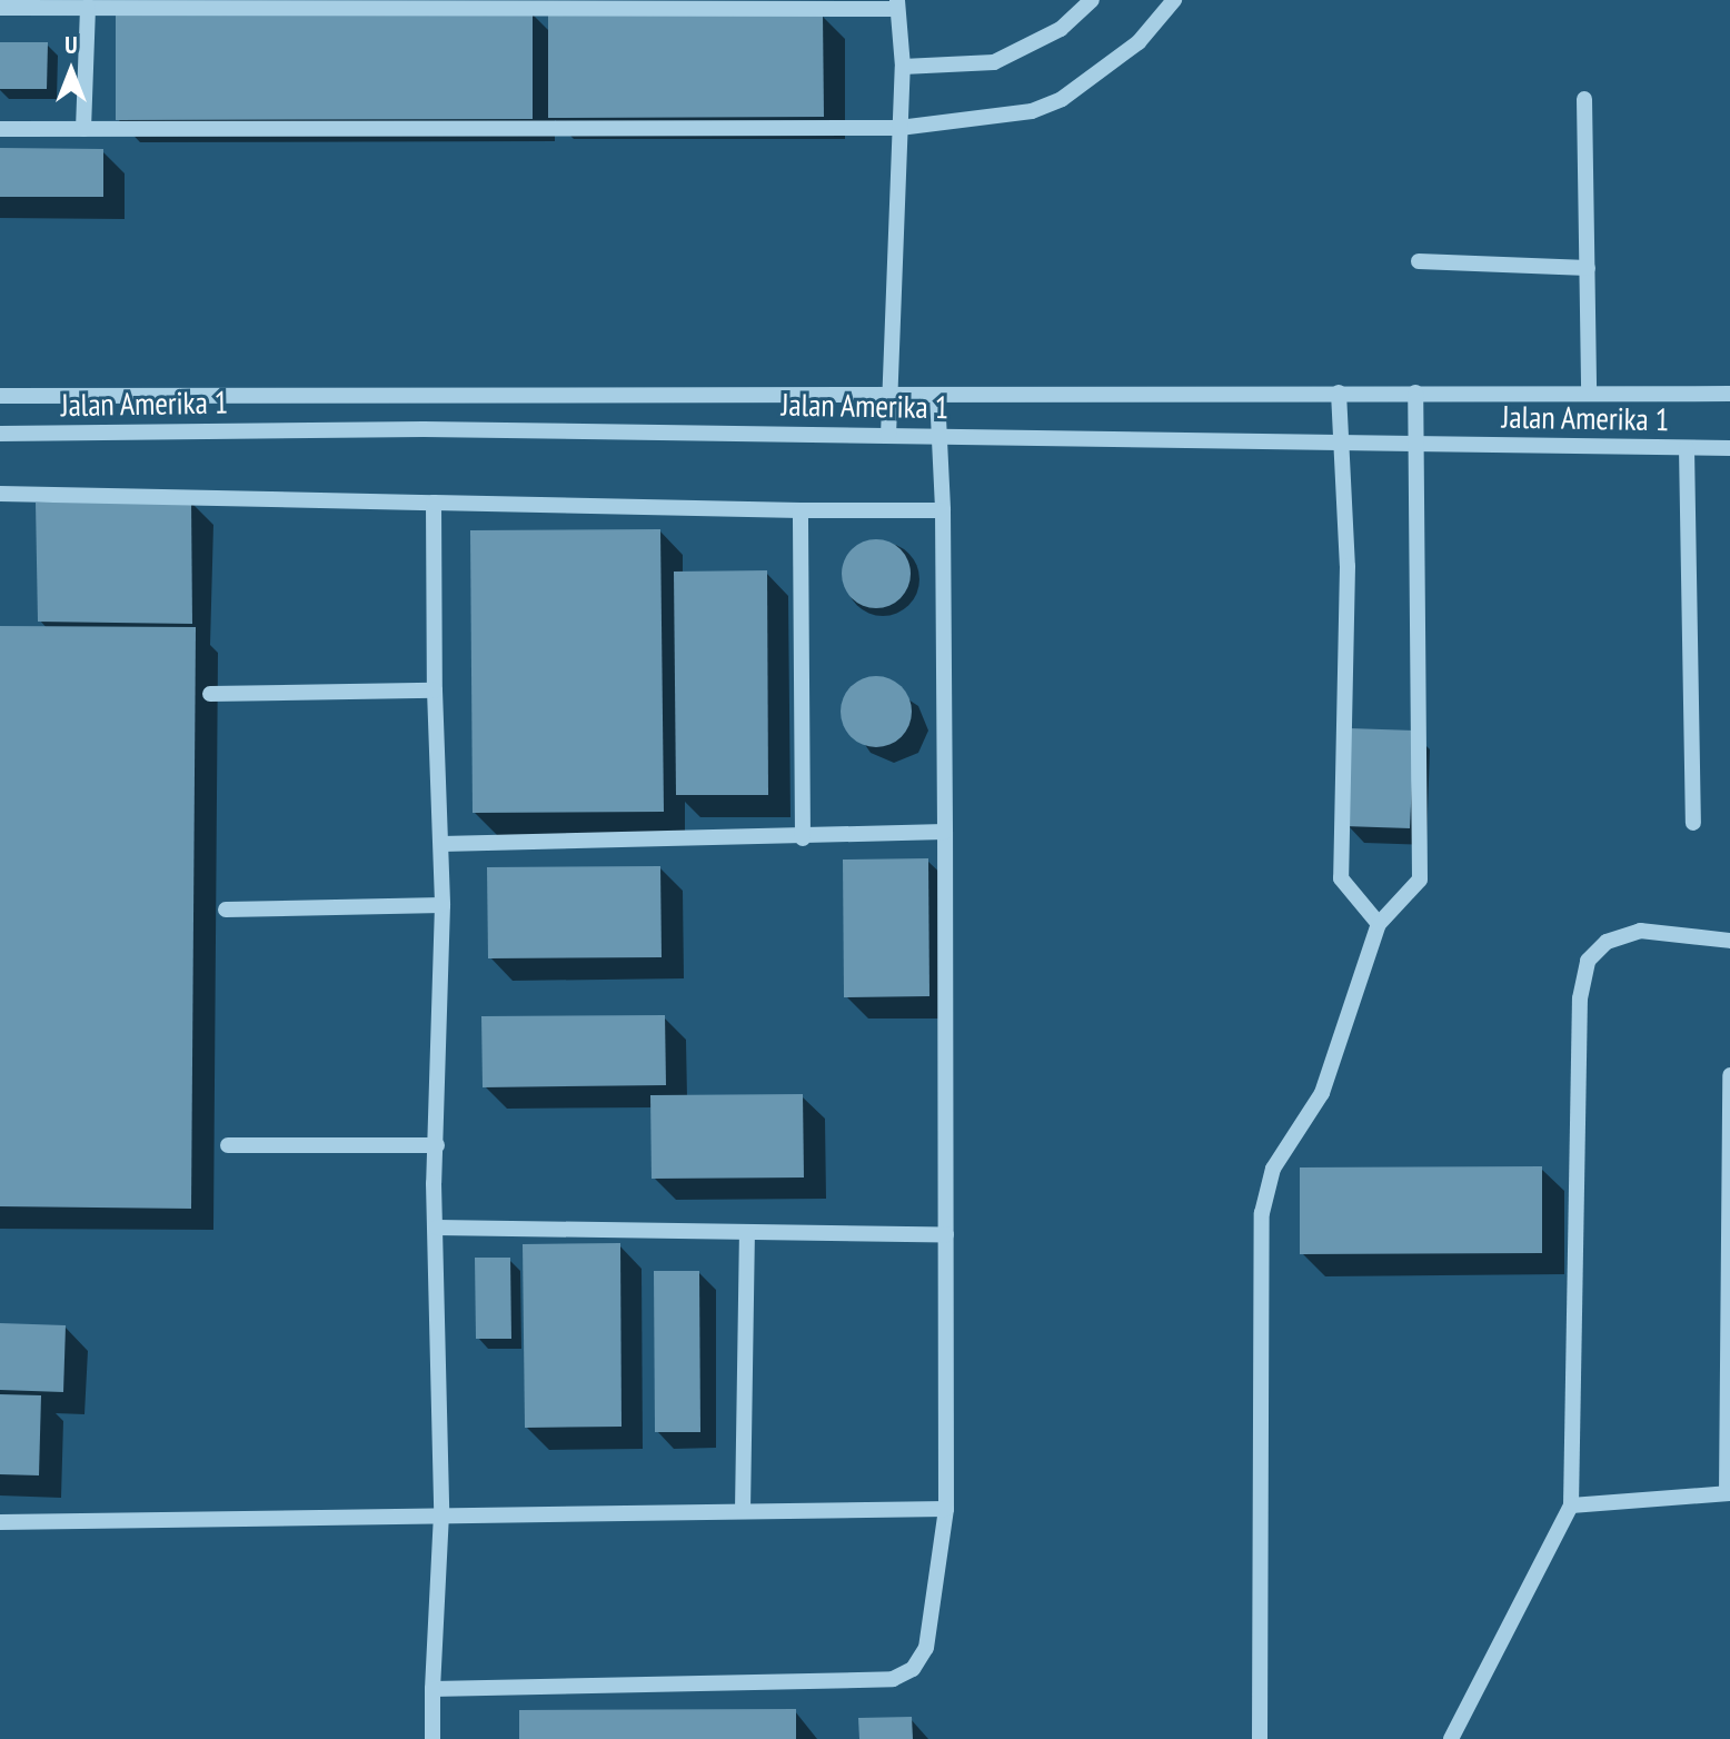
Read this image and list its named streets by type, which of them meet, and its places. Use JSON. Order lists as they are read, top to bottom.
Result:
{
  "streets": {
    "lane": ["Jalan Amerika 1"]
  },
  "north": "top"
}
